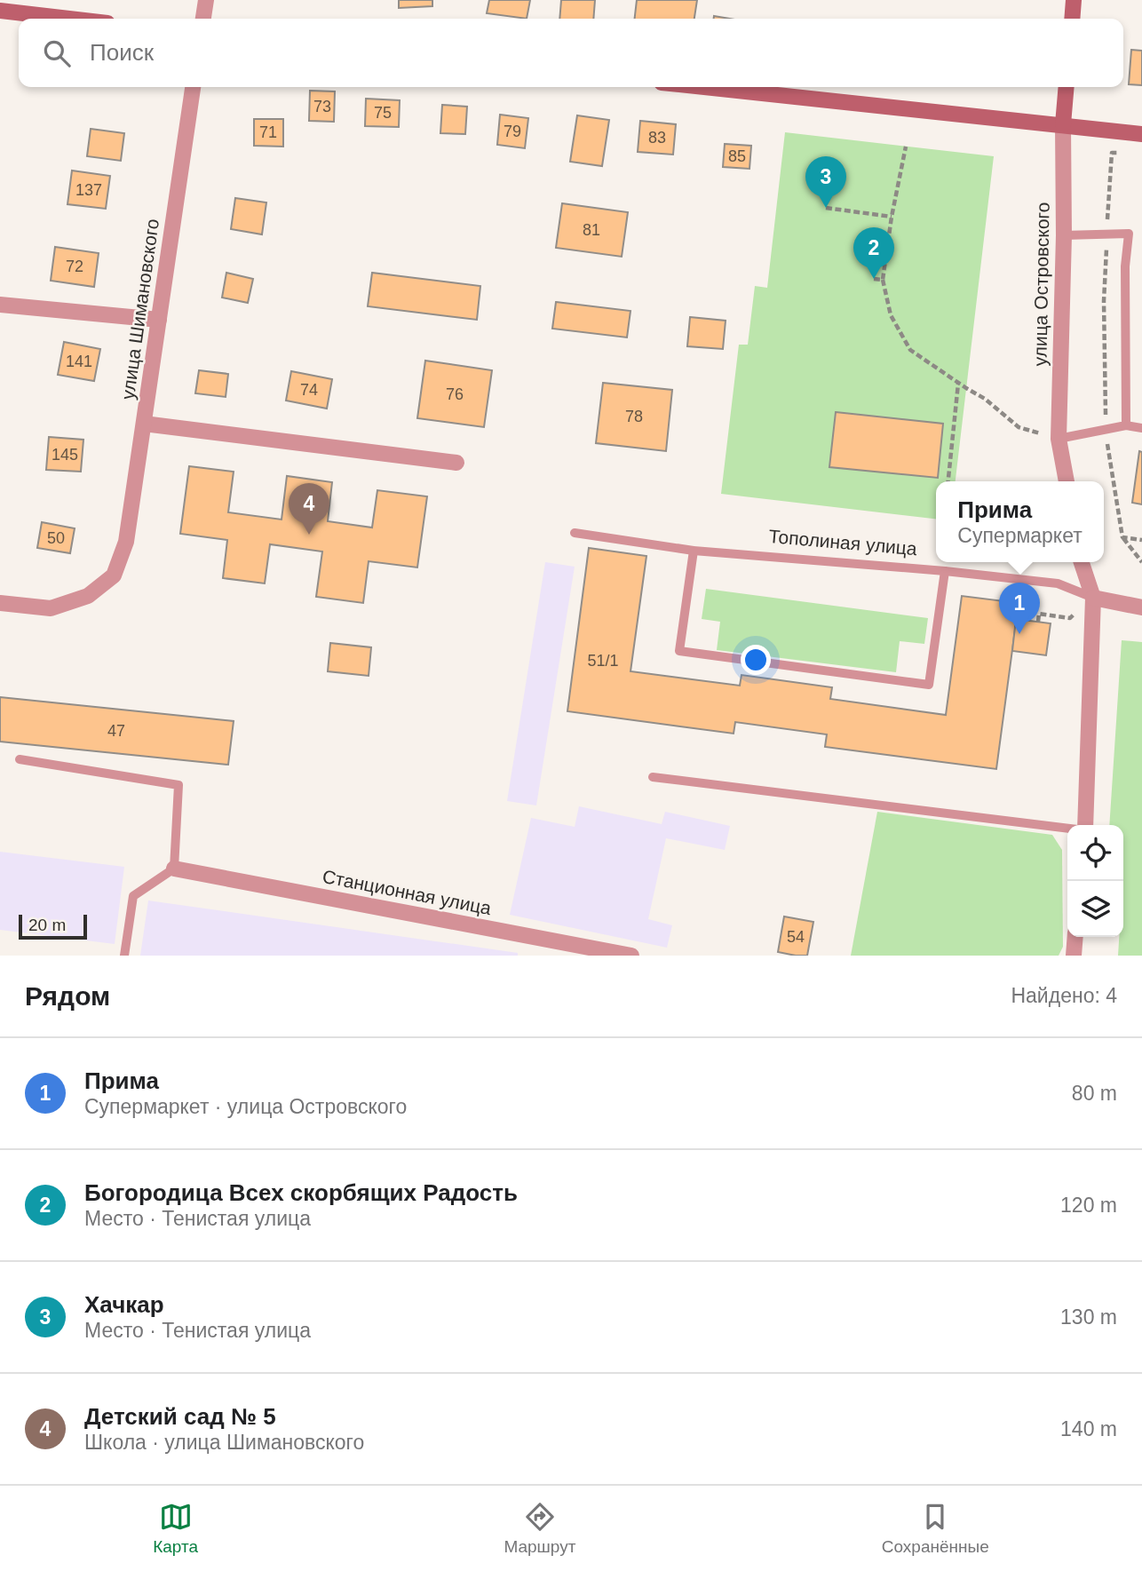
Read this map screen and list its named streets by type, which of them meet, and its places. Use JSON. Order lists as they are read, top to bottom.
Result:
{
  "streets": {
    "street": [
      "улица Островского",
      "улица Шимановского",
      "Тополиная улица",
      "Станционная улица"
    ]
  },
  "house_numbers": [
    "73",
    "75",
    "79",
    "71",
    "83",
    "85",
    "137",
    "81",
    "72",
    "141",
    "74",
    "76",
    "78",
    "145",
    "50",
    "51/1",
    "47",
    "54"
  ],
  "scale_bar": "20 m",
  "page": {
    "search": "Поиск",
    "pins": [
      "3",
      "2",
      "4",
      "1"
    ],
    "popup": ["Прима", "Супермаркет"],
    "scale": "20 m",
    "heading": ["Рядом", "Найдено: 4"],
    "list": [
      {
        "mark": "1",
        "name": "Прима",
        "note": "Супермаркет · улица Островского",
        "value": "80 m"
      },
      {
        "mark": "2",
        "name": "Богородица Всех скорбящих Радость",
        "note": "Место · Тенистая улица",
        "value": "120 m"
      },
      {
        "mark": "3",
        "name": "Хачкар",
        "note": "Место · Тенистая улица",
        "value": "130 m"
      },
      {
        "mark": "4",
        "name": "Детский сад № 5",
        "note": "Школа · улица Шимановского",
        "value": "140 m"
      }
    ],
    "nav": ["Карта", "Маршрут", "Сохранённые"]
  }
}
